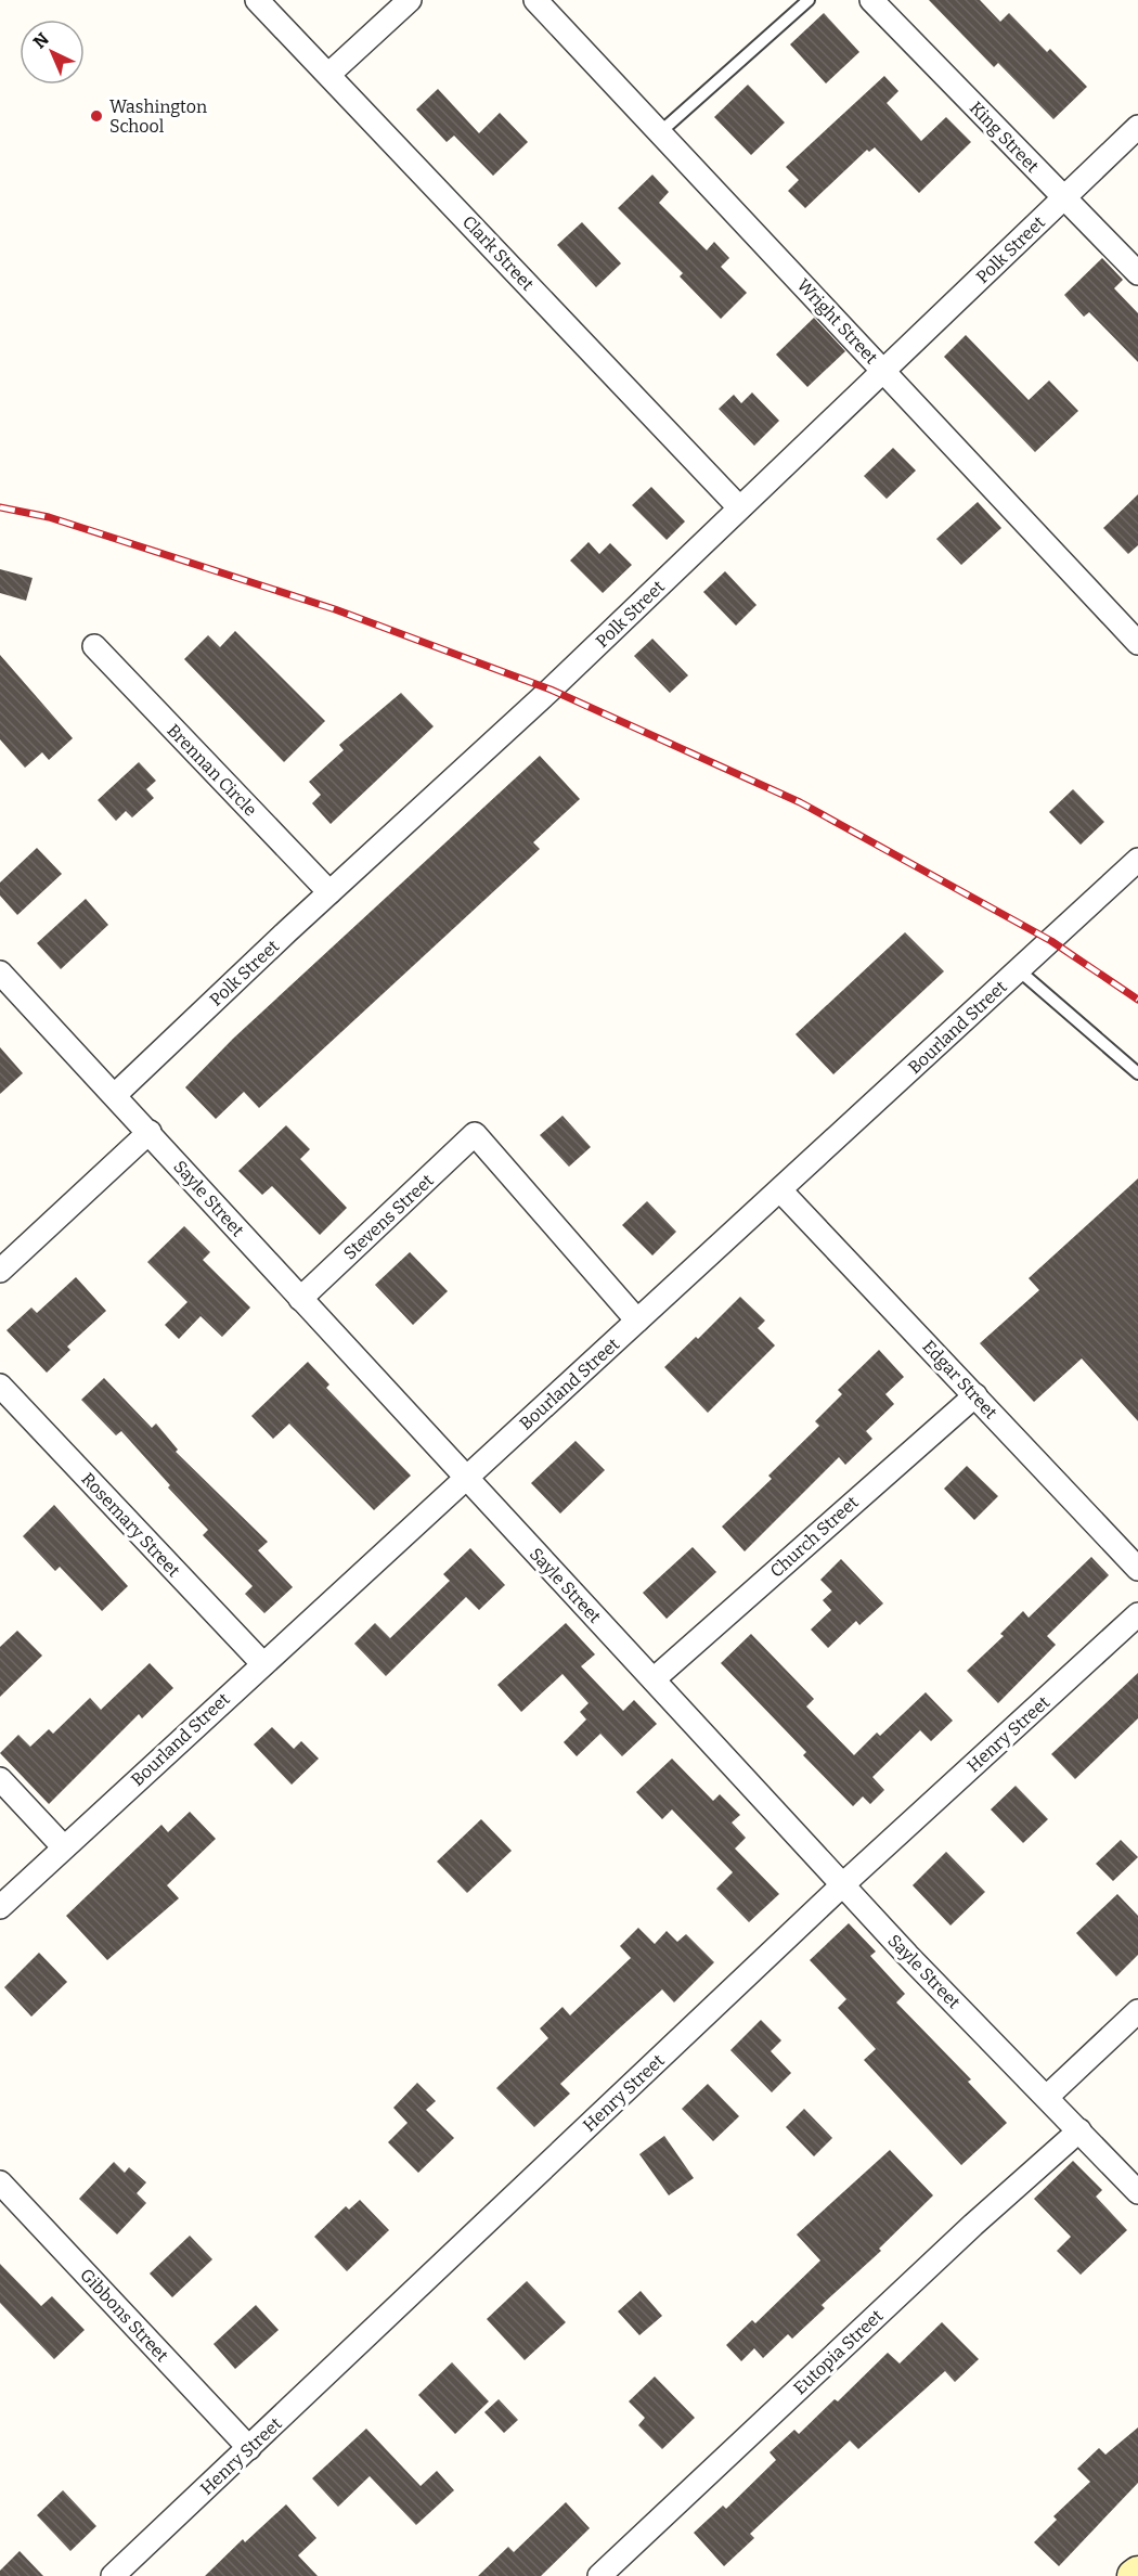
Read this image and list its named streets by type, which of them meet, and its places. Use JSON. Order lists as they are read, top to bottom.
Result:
{
  "streets": {
    "street": [
      "King Street",
      "Polk Street",
      "Clark Street",
      "Wright Street",
      "Brennan Circle",
      "Bourland Street",
      "Sayle Street",
      "Stevens Street",
      "Edgar Street",
      "Rosemary Street",
      "Church Street",
      "Henry Street",
      "Gibbons Street",
      "Eutopia Street"
    ]
  },
  "crossings": [
    ["King Street", "Polk Street"],
    ["Polk Street", "Clark Street"],
    ["Polk Street", "Wright Street"],
    ["Polk Street", "Brennan Circle"],
    ["Polk Street", "Sayle Street"],
    ["Bourland Street", "Sayle Street"],
    ["Bourland Street", "Stevens Street"],
    ["Bourland Street", "Edgar Street"],
    ["Bourland Street", "Rosemary Street"],
    ["Sayle Street", "Stevens Street"],
    ["Sayle Street", "Church Street"],
    ["Sayle Street", "Henry Street"],
    ["Sayle Street", "Eutopia Street"],
    ["Edgar Street", "Church Street"],
    ["Henry Street", "Gibbons Street"]
  ],
  "places": ["Washington School"],
  "north": "top left"
}
